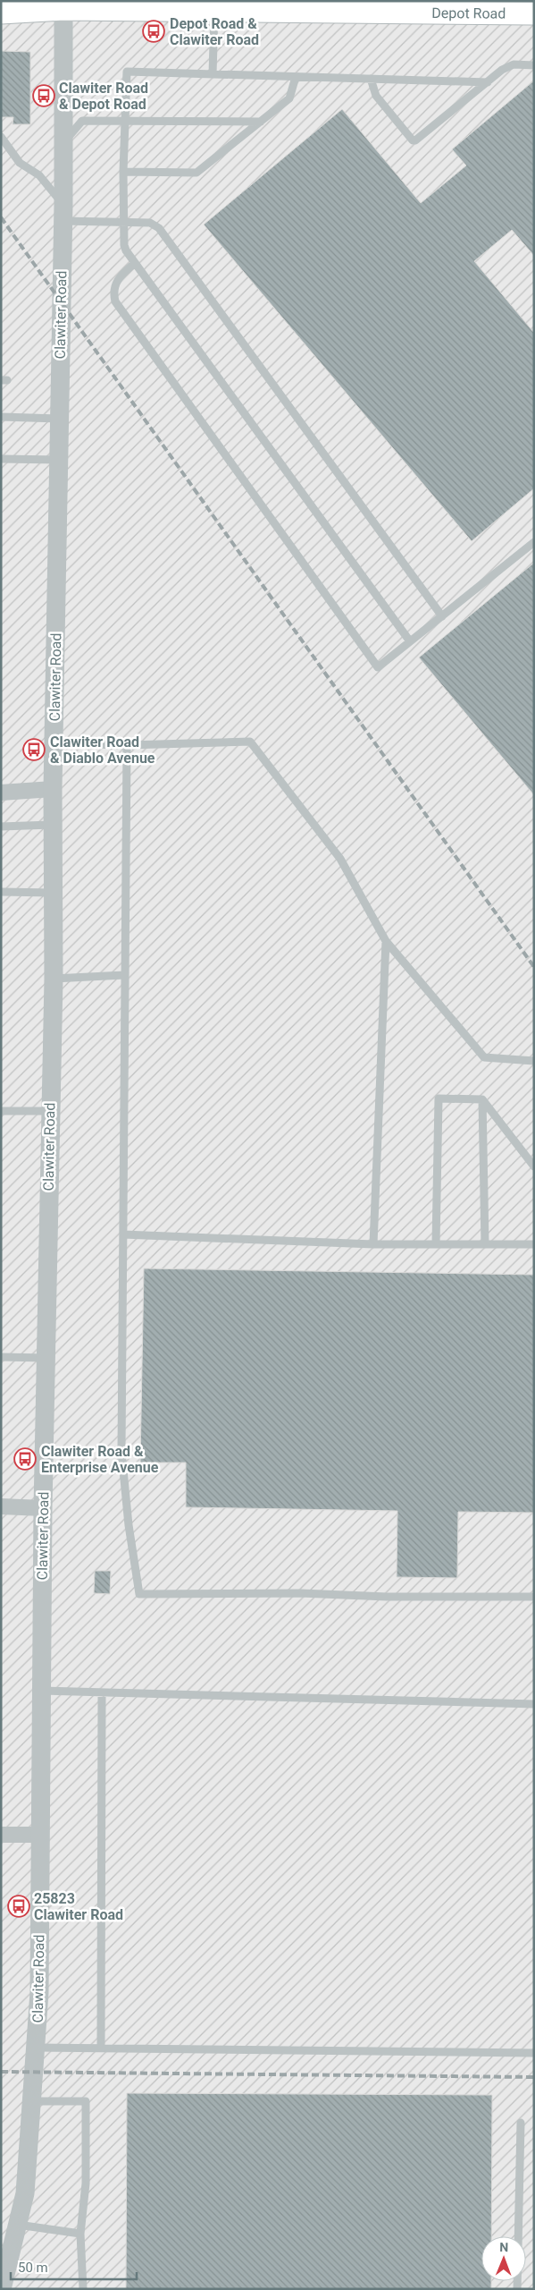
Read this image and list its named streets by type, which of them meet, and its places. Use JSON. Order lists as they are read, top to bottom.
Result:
{
  "streets": {
    "main road": ["Depot Road"],
    "street": ["Clawiter Road"]
  },
  "crossings": [
    ["Depot Road", "Clawiter Road"]
  ],
  "places": {
    "bus stop": [
      "Depot Road & Clawiter Road",
      "Clawiter Road & Depot Road",
      "Clawiter Road & Diablo Avenue",
      "Clawiter Road & Enterprise Avenue",
      "25823 Clawiter Road"
    ]
  },
  "scale_bar": "50 m",
  "north": "top"
}
